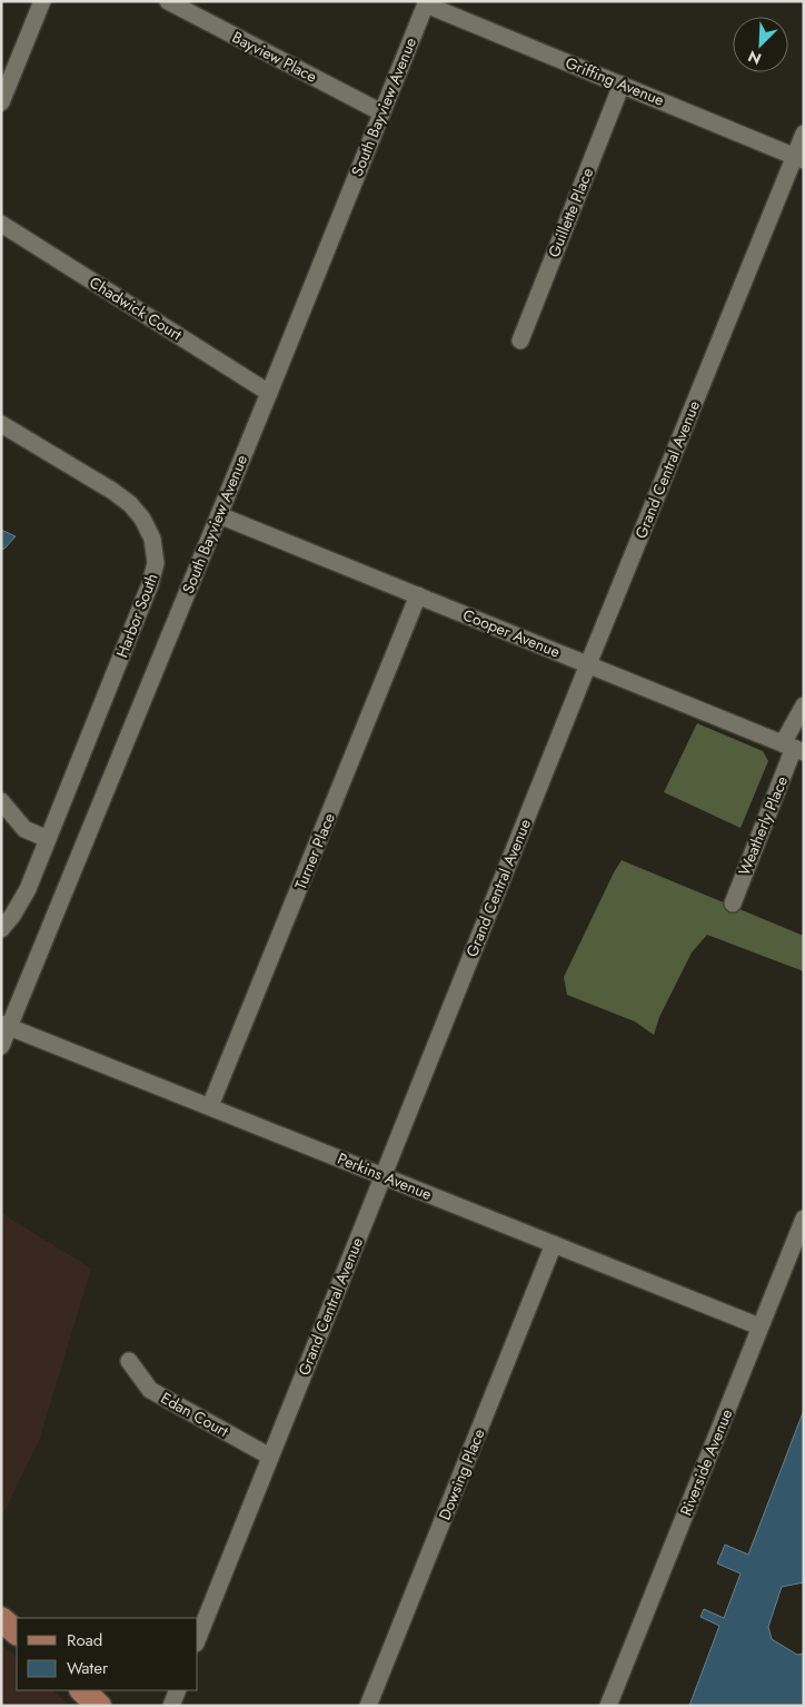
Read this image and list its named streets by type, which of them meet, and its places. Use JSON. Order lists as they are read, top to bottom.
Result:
{
  "streets": {
    "street": [
      "Bayview Place",
      "Griffing Avenue",
      "South Bayview Avenue",
      "Guillette Place",
      "Chadwick Court",
      "Grand Central Avenue",
      "Harbor South",
      "Cooper Avenue",
      "Weatherly Place",
      "Turner Place",
      "Perkins Avenue",
      "Edan Court",
      "Riverside Avenue",
      "Dowsing Place"
    ]
  },
  "crossings": [
    ["Bayview Place", "South Bayview Avenue"],
    ["Griffing Avenue", "South Bayview Avenue"],
    ["Griffing Avenue", "Guillette Place"],
    ["Griffing Avenue", "Grand Central Avenue"],
    ["South Bayview Avenue", "Chadwick Court"],
    ["South Bayview Avenue", "Cooper Avenue"],
    ["South Bayview Avenue", "Perkins Avenue"],
    ["Grand Central Avenue", "Cooper Avenue"],
    ["Grand Central Avenue", "Perkins Avenue"],
    ["Grand Central Avenue", "Edan Court"],
    ["Cooper Avenue", "Weatherly Place"],
    ["Cooper Avenue", "Turner Place"],
    ["Turner Place", "Perkins Avenue"],
    ["Perkins Avenue", "Riverside Avenue"],
    ["Perkins Avenue", "Dowsing Place"]
  ],
  "legend": ["Road", "Water"],
  "north": "bottom left"
}
